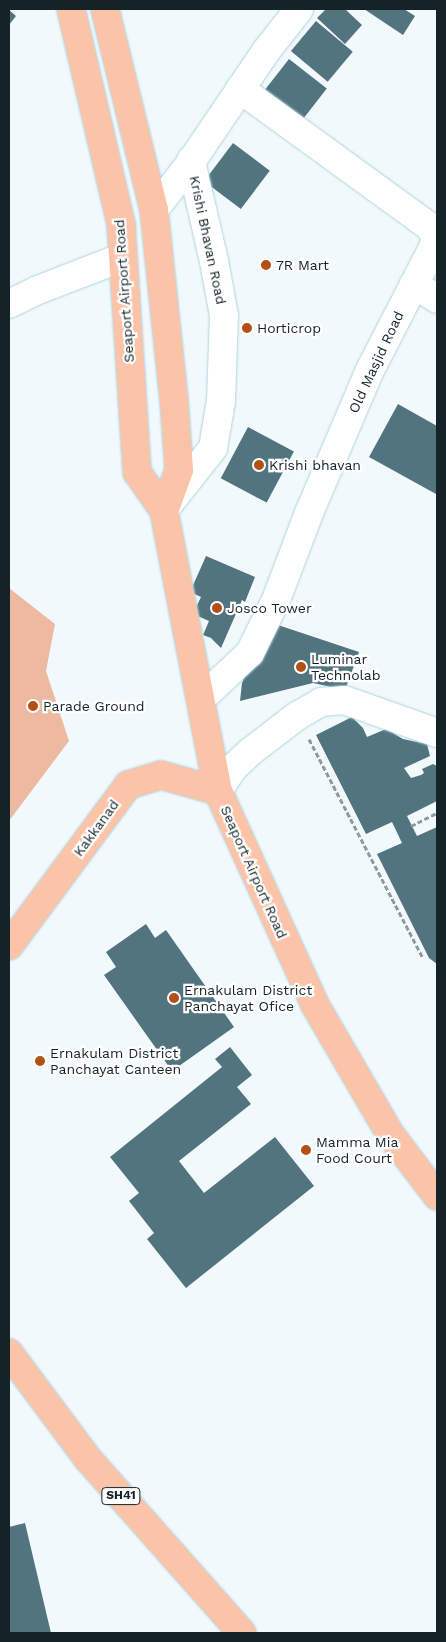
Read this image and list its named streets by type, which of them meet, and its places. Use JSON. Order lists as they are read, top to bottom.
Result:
{
  "streets": {
    "main road": ["Seaport Airport Road", "Kakkanad", "SH41"],
    "street": ["Krishi Bhavan Road", "Old Masjid Road"]
  },
  "crossings": [
    ["Krishi Bhavan Road", "Seaport Airport Road"],
    ["Seaport Airport Road", "Old Masjid Road"],
    ["Seaport Airport Road", "Kakkanad"]
  ],
  "places": [
    "7R Mart",
    "Horticrop",
    "Krishi bhavan",
    "Josco Tower",
    "Luminar Technolab",
    "Parade Ground",
    "Ernakulam District Panchayat Ofice",
    "Ernakulam District Panchayat Canteen",
    "Mamma Mia Food Court"
  ]
}
